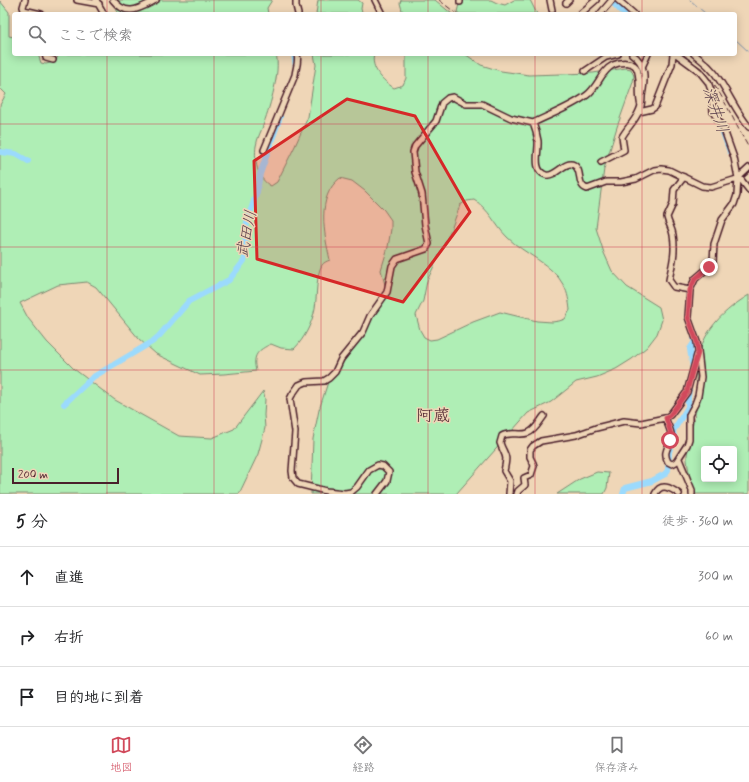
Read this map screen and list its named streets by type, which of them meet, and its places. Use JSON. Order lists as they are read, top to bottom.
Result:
{
  "districts": ["阿蔵"],
  "water": ["深井川", "武田川"],
  "scale_bar": "200 m",
  "page": {
    "search": "ここで検索",
    "scale": "200 m",
    "heading": ["5 分", "徒歩 · 360 m"],
    "list": [
      ["直進", "300 m"],
      ["右折", "60 m"],
      "目的地に到着"
    ],
    "nav": ["地図", "経路", "保存済み"]
  }
}
